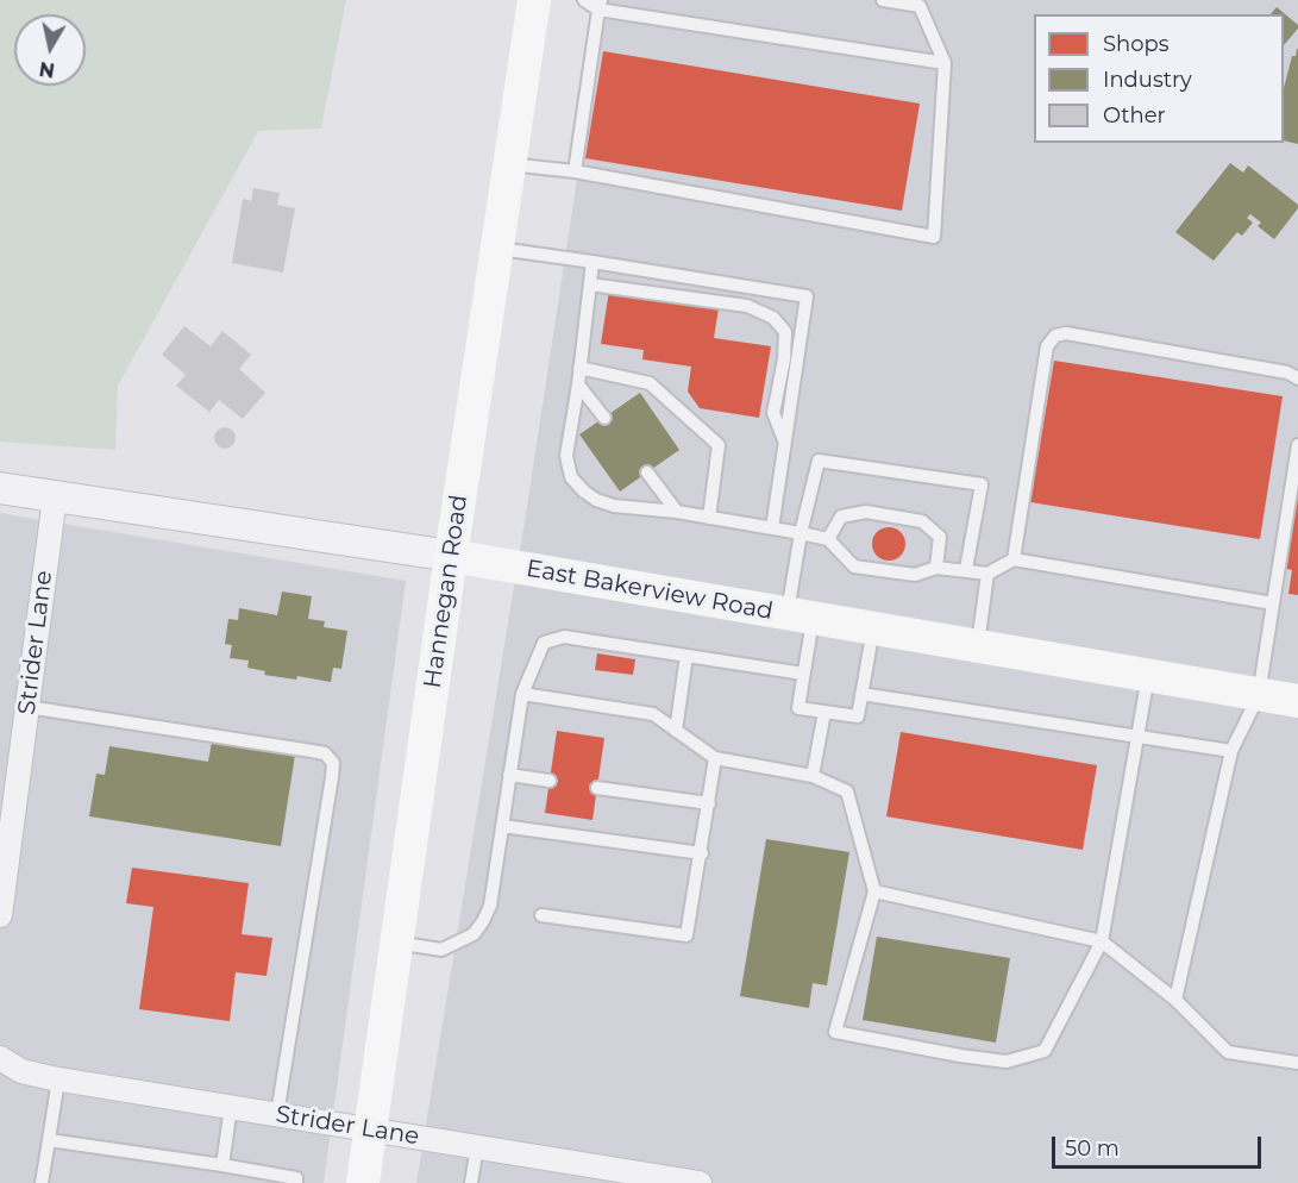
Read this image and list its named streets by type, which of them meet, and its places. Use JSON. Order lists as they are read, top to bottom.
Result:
{
  "streets": {
    "main road": ["East Bakerview Road", "Hannegan Road"],
    "street": ["Strider Lane"]
  },
  "crossings": [
    ["East Bakerview Road", "Hannegan Road"],
    ["East Bakerview Road", "Strider Lane"],
    ["Hannegan Road", "Strider Lane"]
  ],
  "legend": ["Shops", "Industry", "Other"],
  "scale_bar": "50 m",
  "north": "bottom"
}
